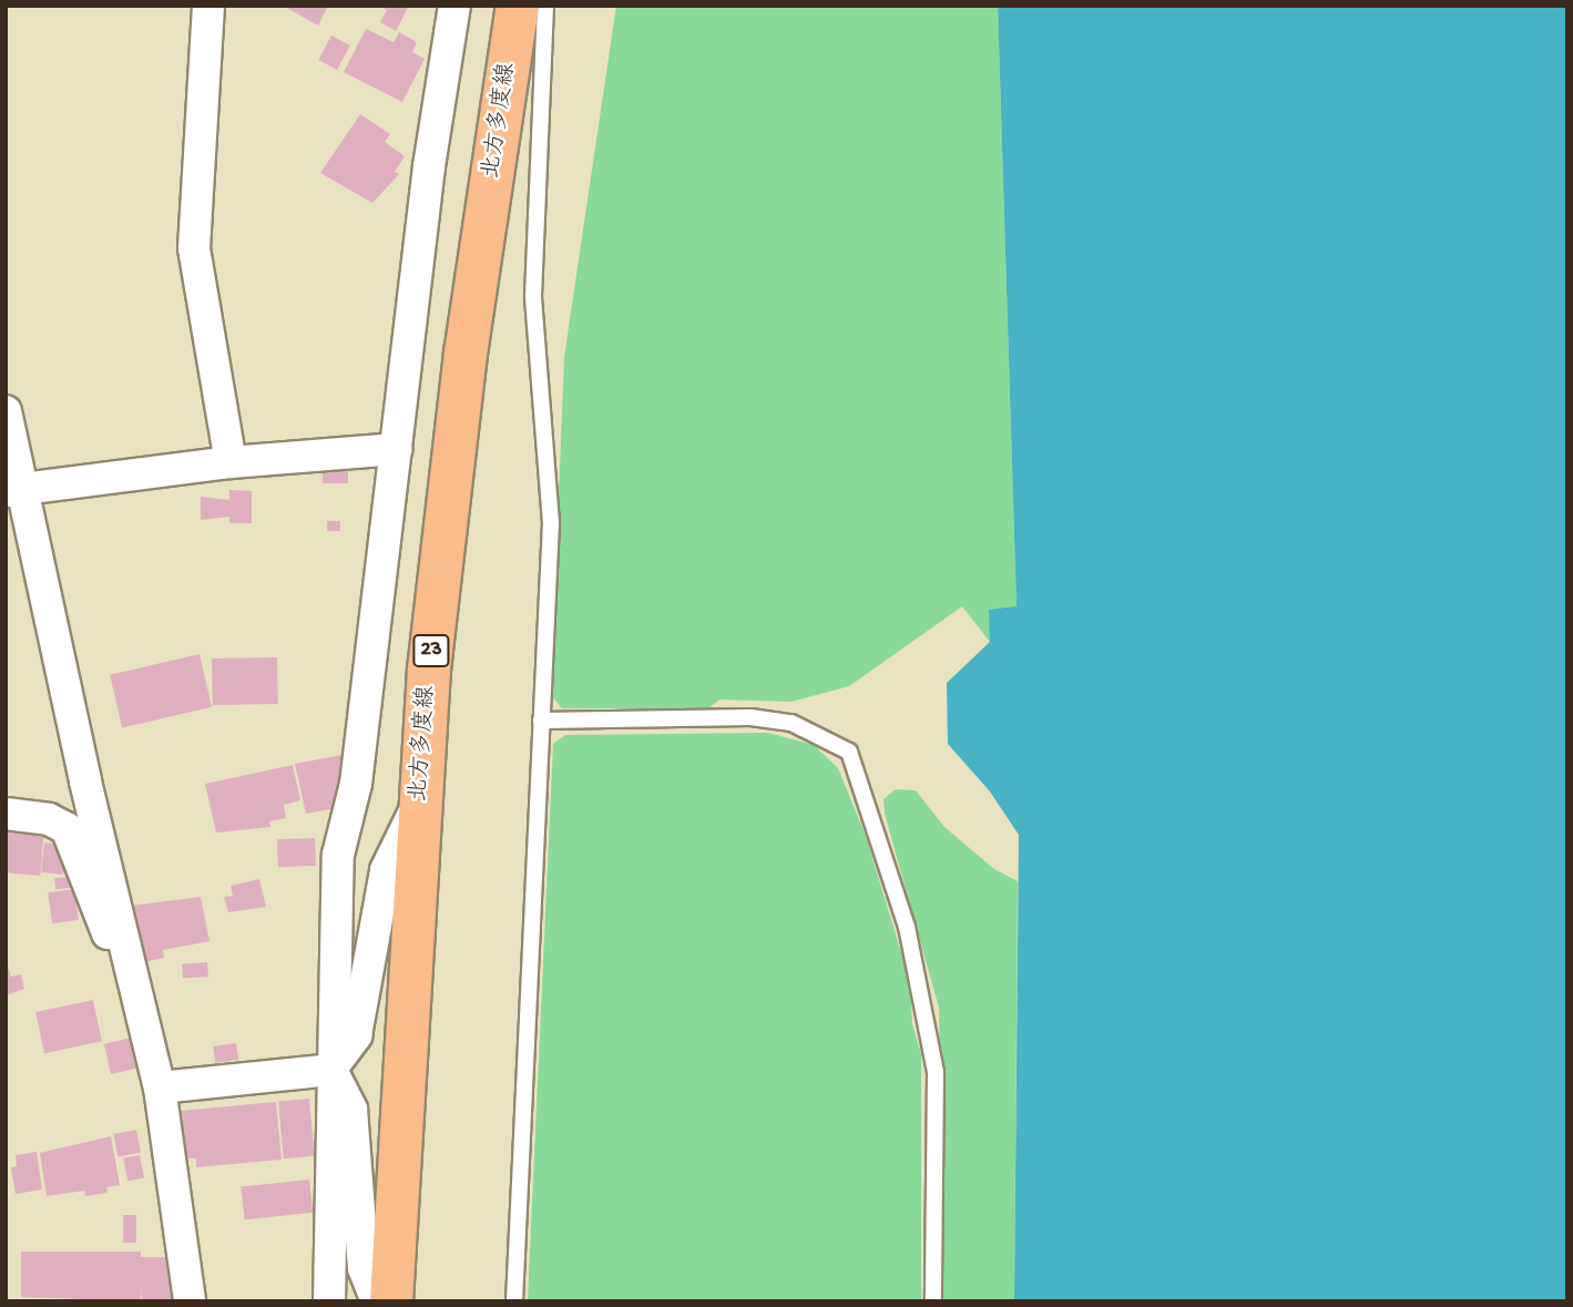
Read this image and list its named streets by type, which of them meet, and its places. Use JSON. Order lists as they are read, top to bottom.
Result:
{
  "streets": {
    "main road": ["北方多度線", "23"]
  }
}
